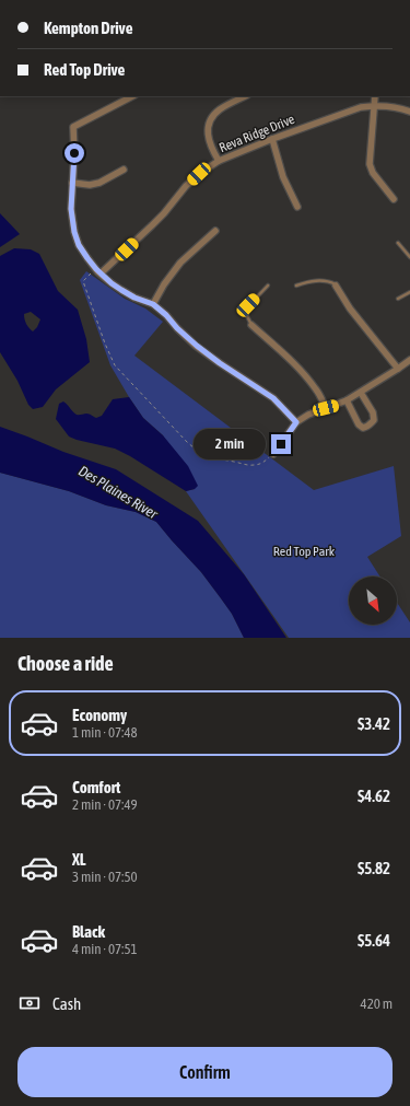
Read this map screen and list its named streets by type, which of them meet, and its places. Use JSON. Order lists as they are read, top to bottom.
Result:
{
  "streets": {
    "street": ["Reva Ridge Drive"]
  },
  "water": ["Des Plaines River"],
  "parks": ["Red Top Park"],
  "north": "bottom right",
  "page": {
    "banner": ["Kempton Drive", "Red Top Drive"],
    "bubble": "2 min",
    "heading": "Choose a ride",
    "list": [
      {
        "name": "Economy",
        "note": "1 min · 07:48",
        "value": "$3.42"
      },
      {
        "name": "Comfort",
        "note": "2 min · 07:49",
        "value": "$4.62"
      },
      {
        "name": "XL",
        "note": "3 min · 07:50",
        "value": "$5.82"
      },
      {
        "name": "Black",
        "note": "4 min · 07:51",
        "value": "$5.64"
      }
    ],
    "pay": ["Cash", "420 m"],
    "buttons": "Confirm"
  }
}
